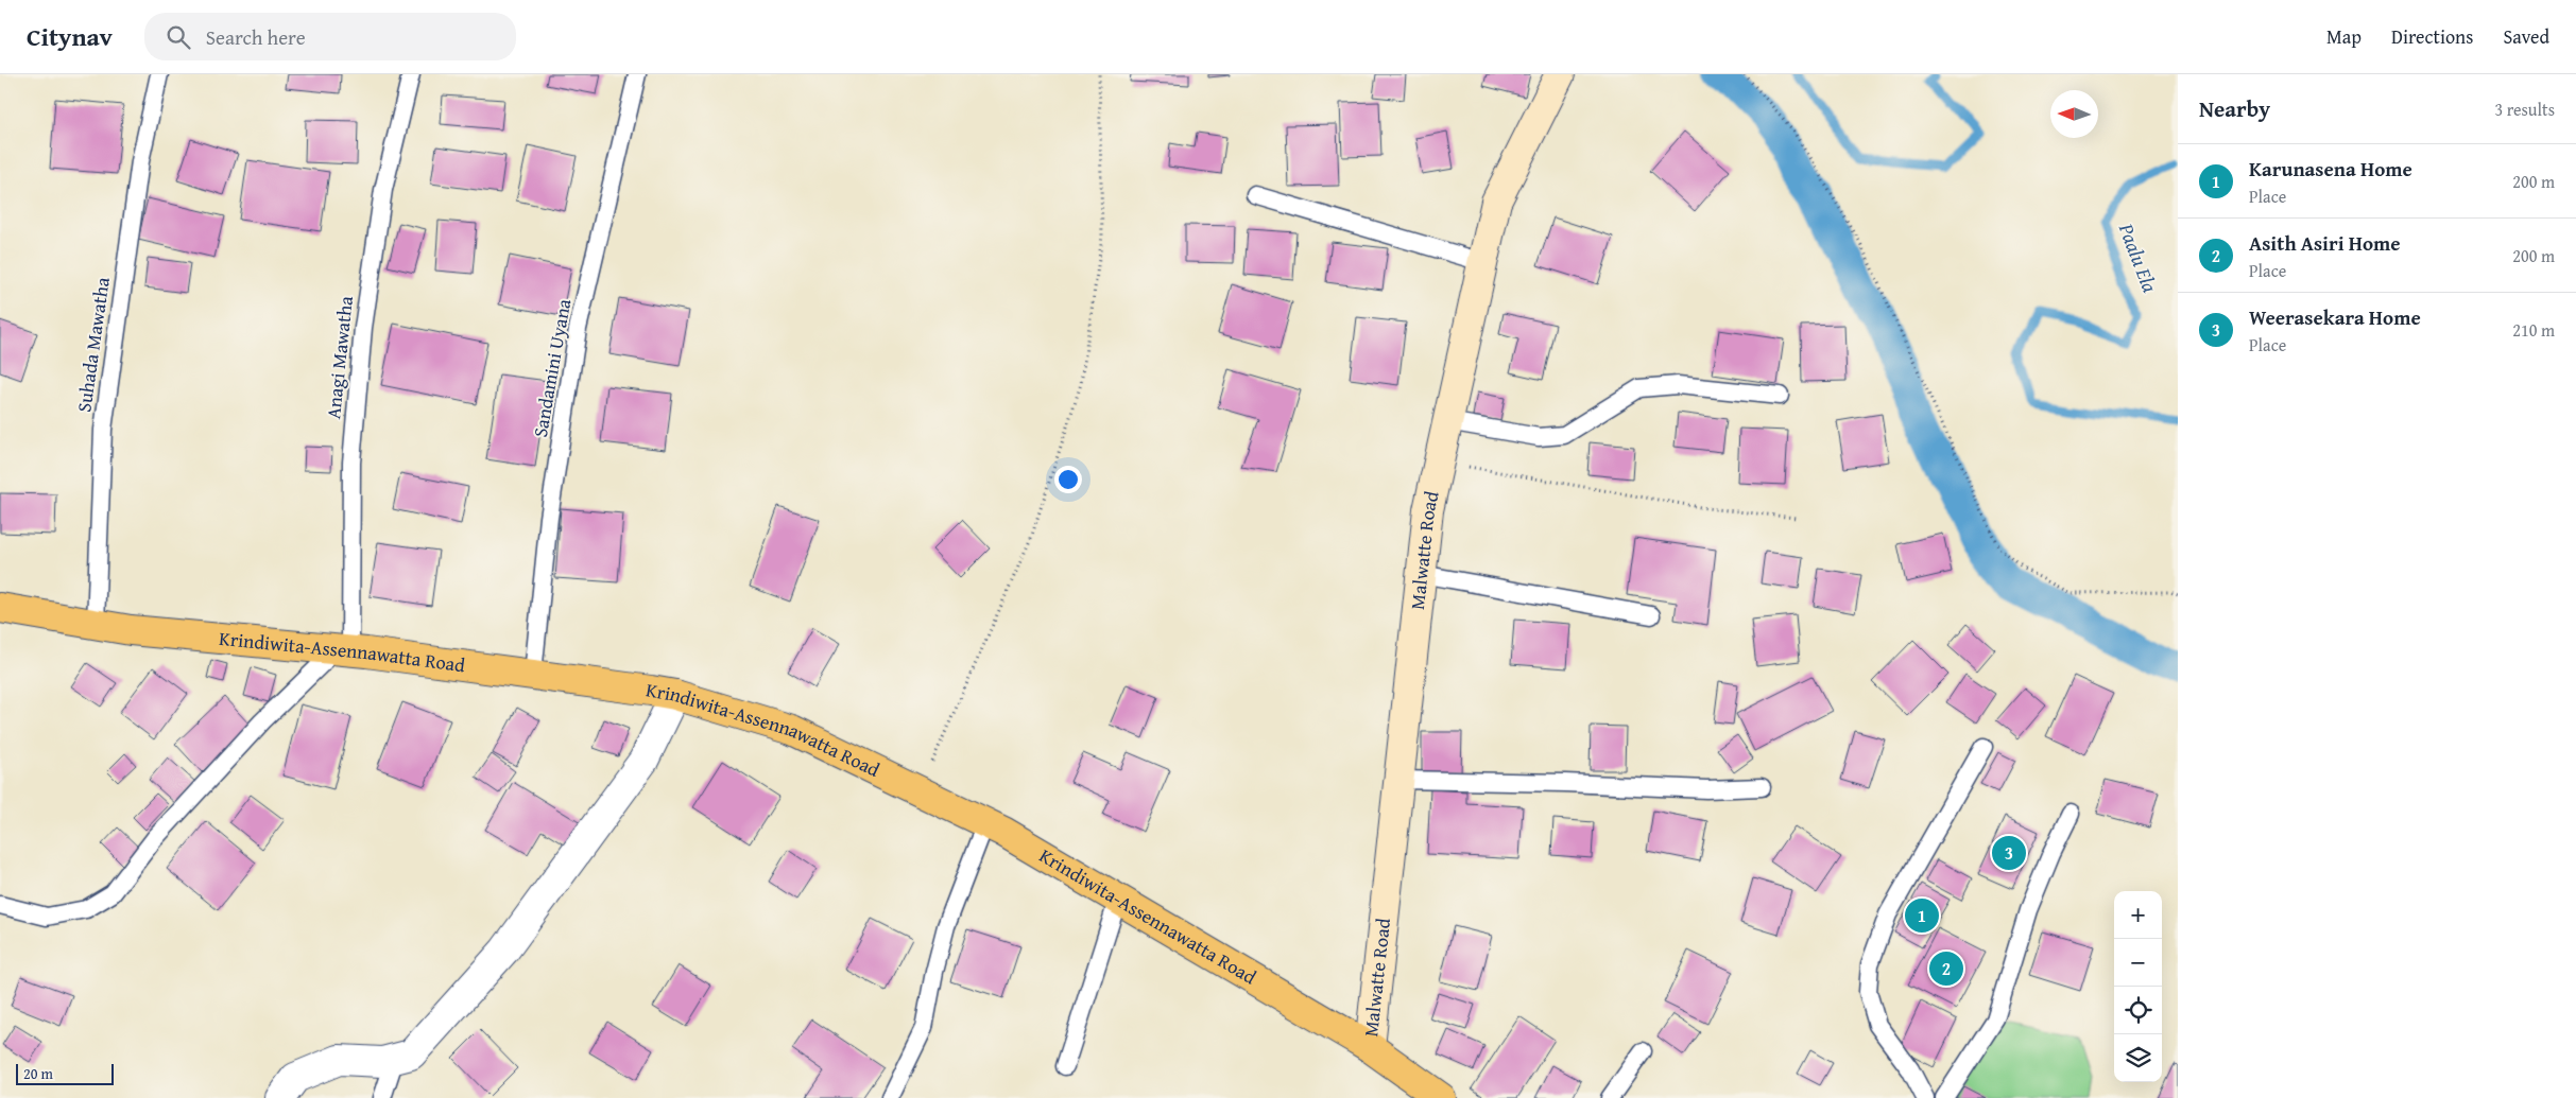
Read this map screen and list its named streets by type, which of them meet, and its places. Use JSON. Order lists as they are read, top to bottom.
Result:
{
  "streets": {
    "main road": ["Krindiwita-Assennawatta Road"],
    "street": ["Malwatte Road"],
    "lane": ["Suhada Mawatha", "Anagi Mawatha", "Sandamini Uyana"]
  },
  "crossings": [
    ["Suhada Mawatha", "Krindiwita-Assennawatta Road"],
    ["Anagi Mawatha", "Krindiwita-Assennawatta Road"],
    ["Sandamini Uyana", "Krindiwita-Assennawatta Road"],
    ["Malwatte Road", "Krindiwita-Assennawatta Road"]
  ],
  "water": ["Paalu Ela"],
  "scale_bar": "20 m",
  "north": "left",
  "page": {
    "header": "Citynav",
    "search": "Search here",
    "nav": ["Map", "Directions", "Saved"],
    "heading": ["Nearby", "3 results"],
    "list": [
      {
        "mark": "1",
        "name": "Karunasena Home",
        "note": "Place",
        "value": "200 m"
      },
      {
        "mark": "2",
        "name": "Asith Asiri Home",
        "note": "Place",
        "value": "200 m"
      },
      {
        "mark": "3",
        "name": "Weerasekara Home",
        "note": "Place",
        "value": "210 m"
      }
    ],
    "pins": ["3", "1", "2"],
    "map_buttons": ["+", "−"],
    "scale": "20 m"
  }
}
